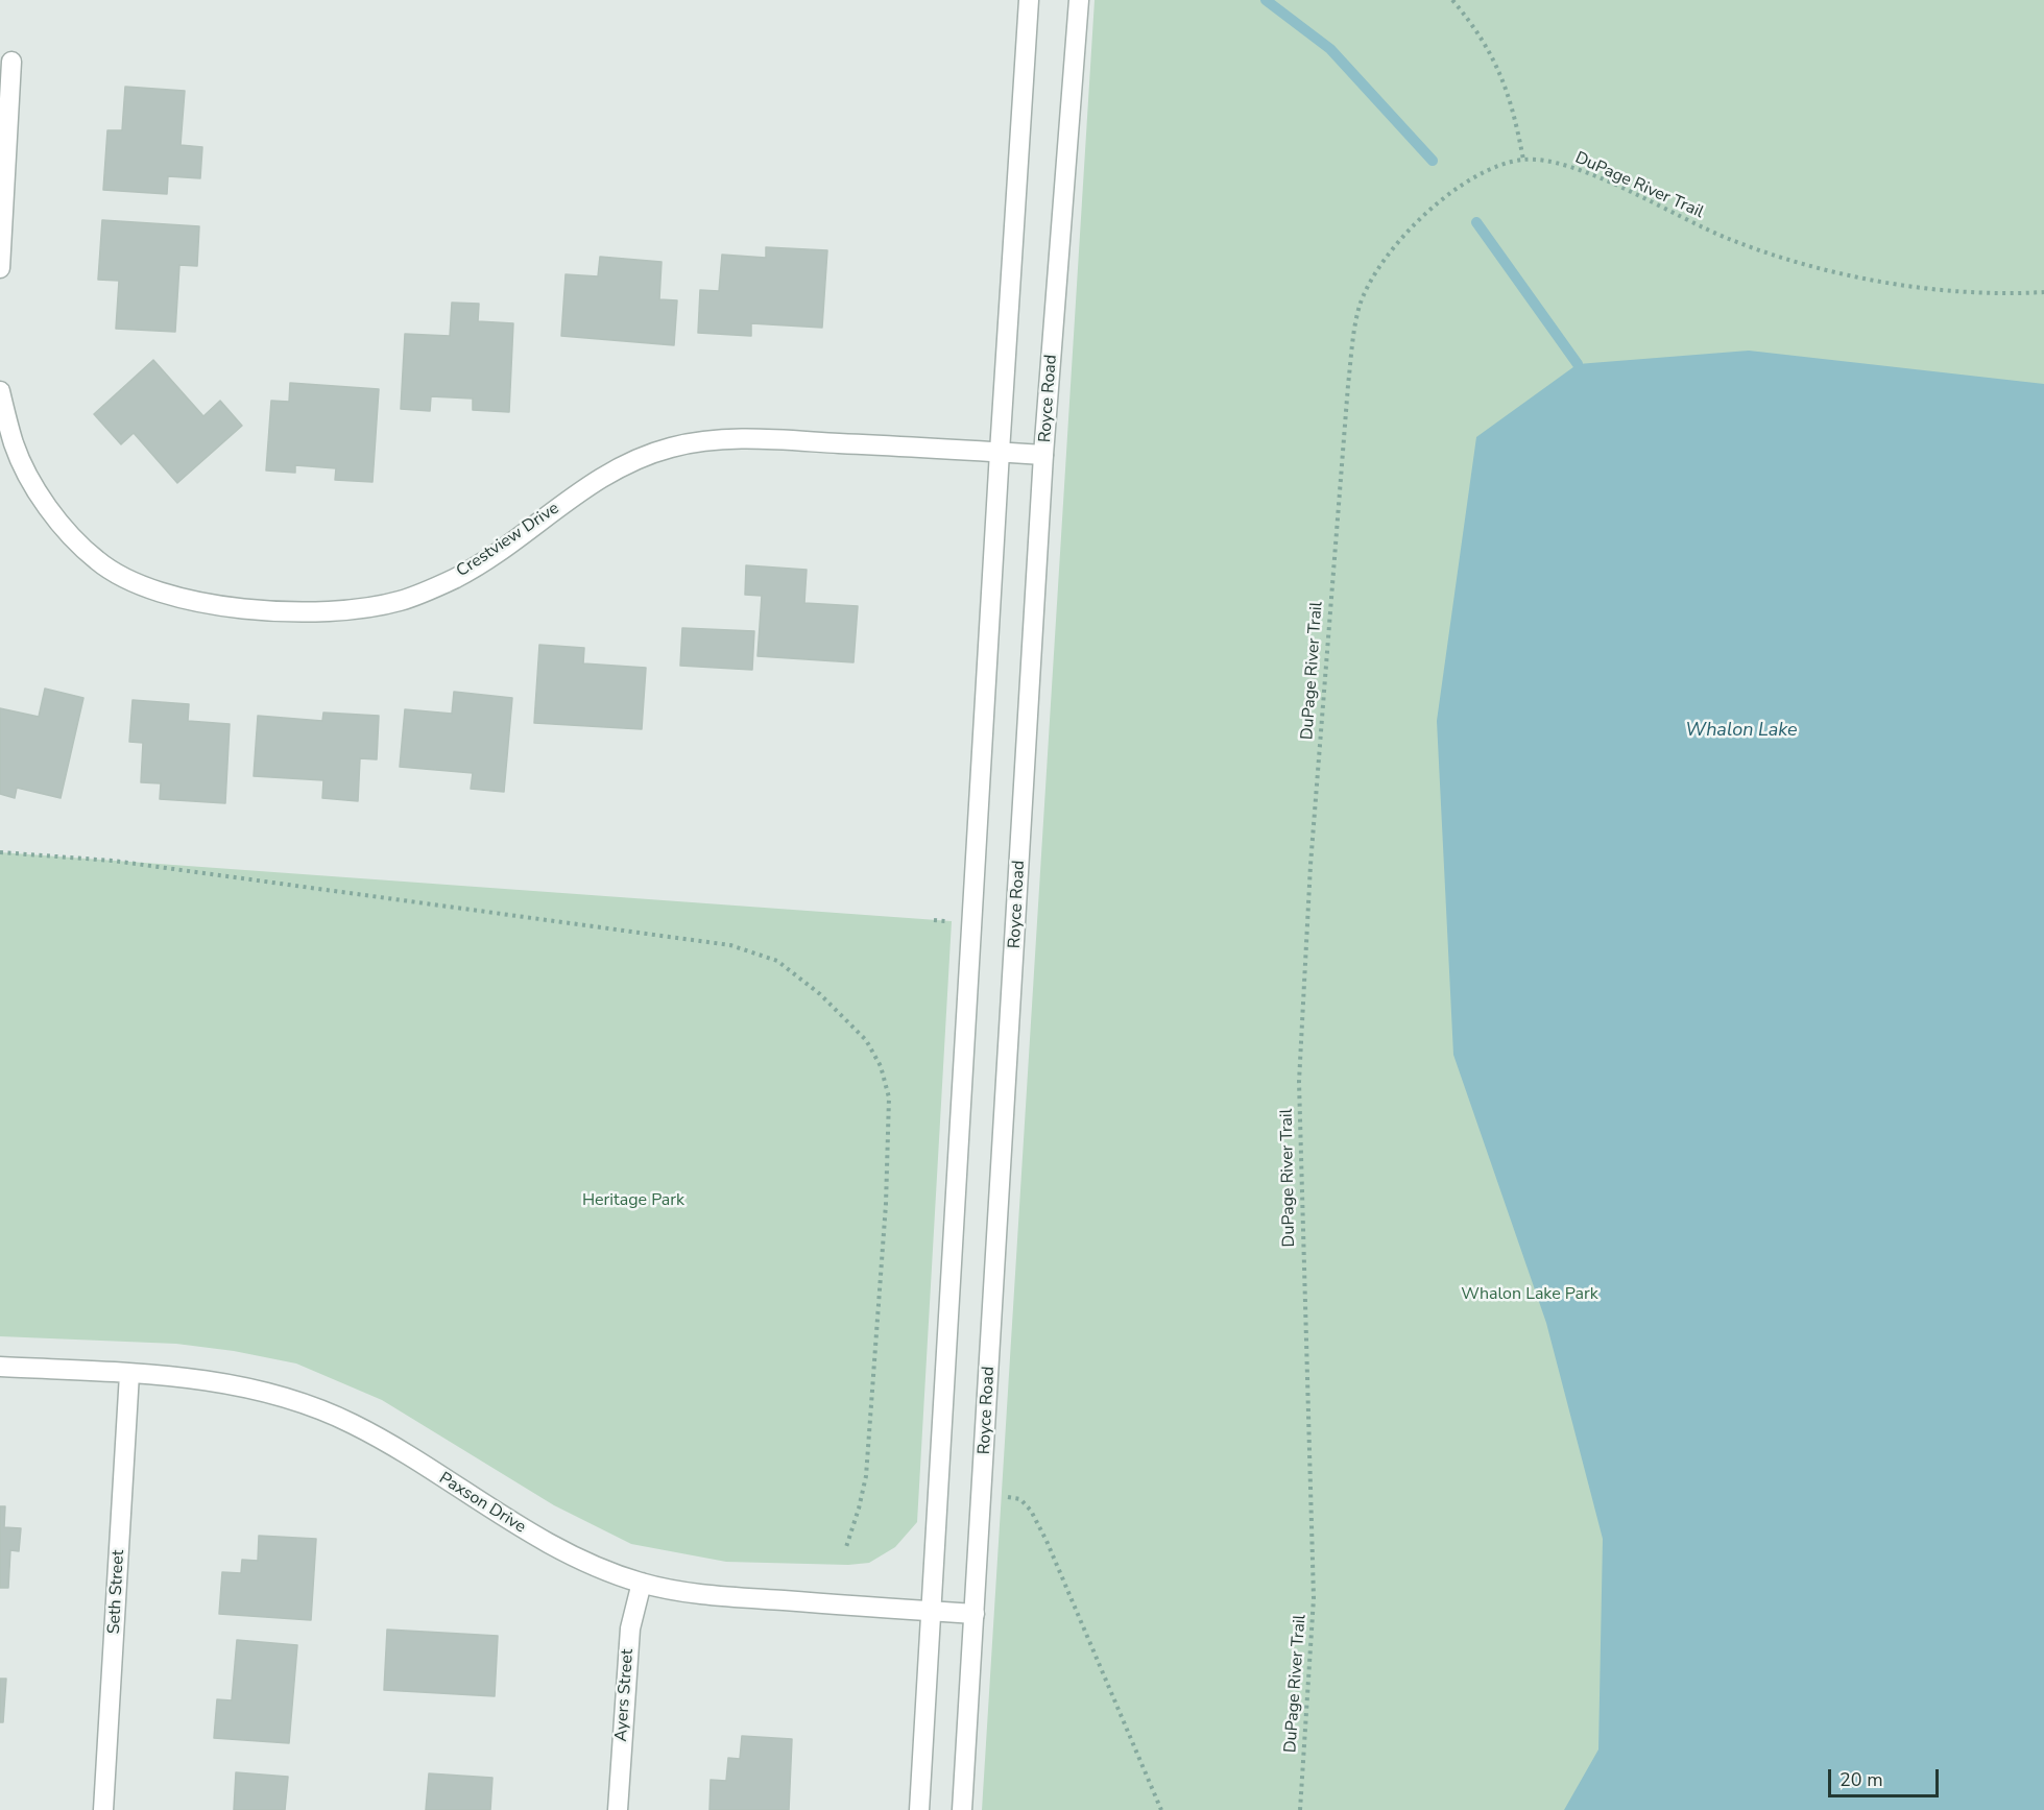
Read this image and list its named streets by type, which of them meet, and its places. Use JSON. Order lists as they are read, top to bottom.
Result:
{
  "streets": {
    "street": [
      "Royce Road",
      "Crestview Drive",
      "Paxson Drive",
      "Seth Street",
      "Ayers Street"
    ],
    "path": ["DuPage River Trail"]
  },
  "crossings": [
    ["Royce Road", "Crestview Drive"],
    ["Royce Road", "Paxson Drive"],
    ["Paxson Drive", "Seth Street"],
    ["Paxson Drive", "Ayers Street"]
  ],
  "water": ["Whalon Lake"],
  "parks": ["Heritage Park", "Whalon Lake Park"],
  "scale_bar": "20 m"
}
